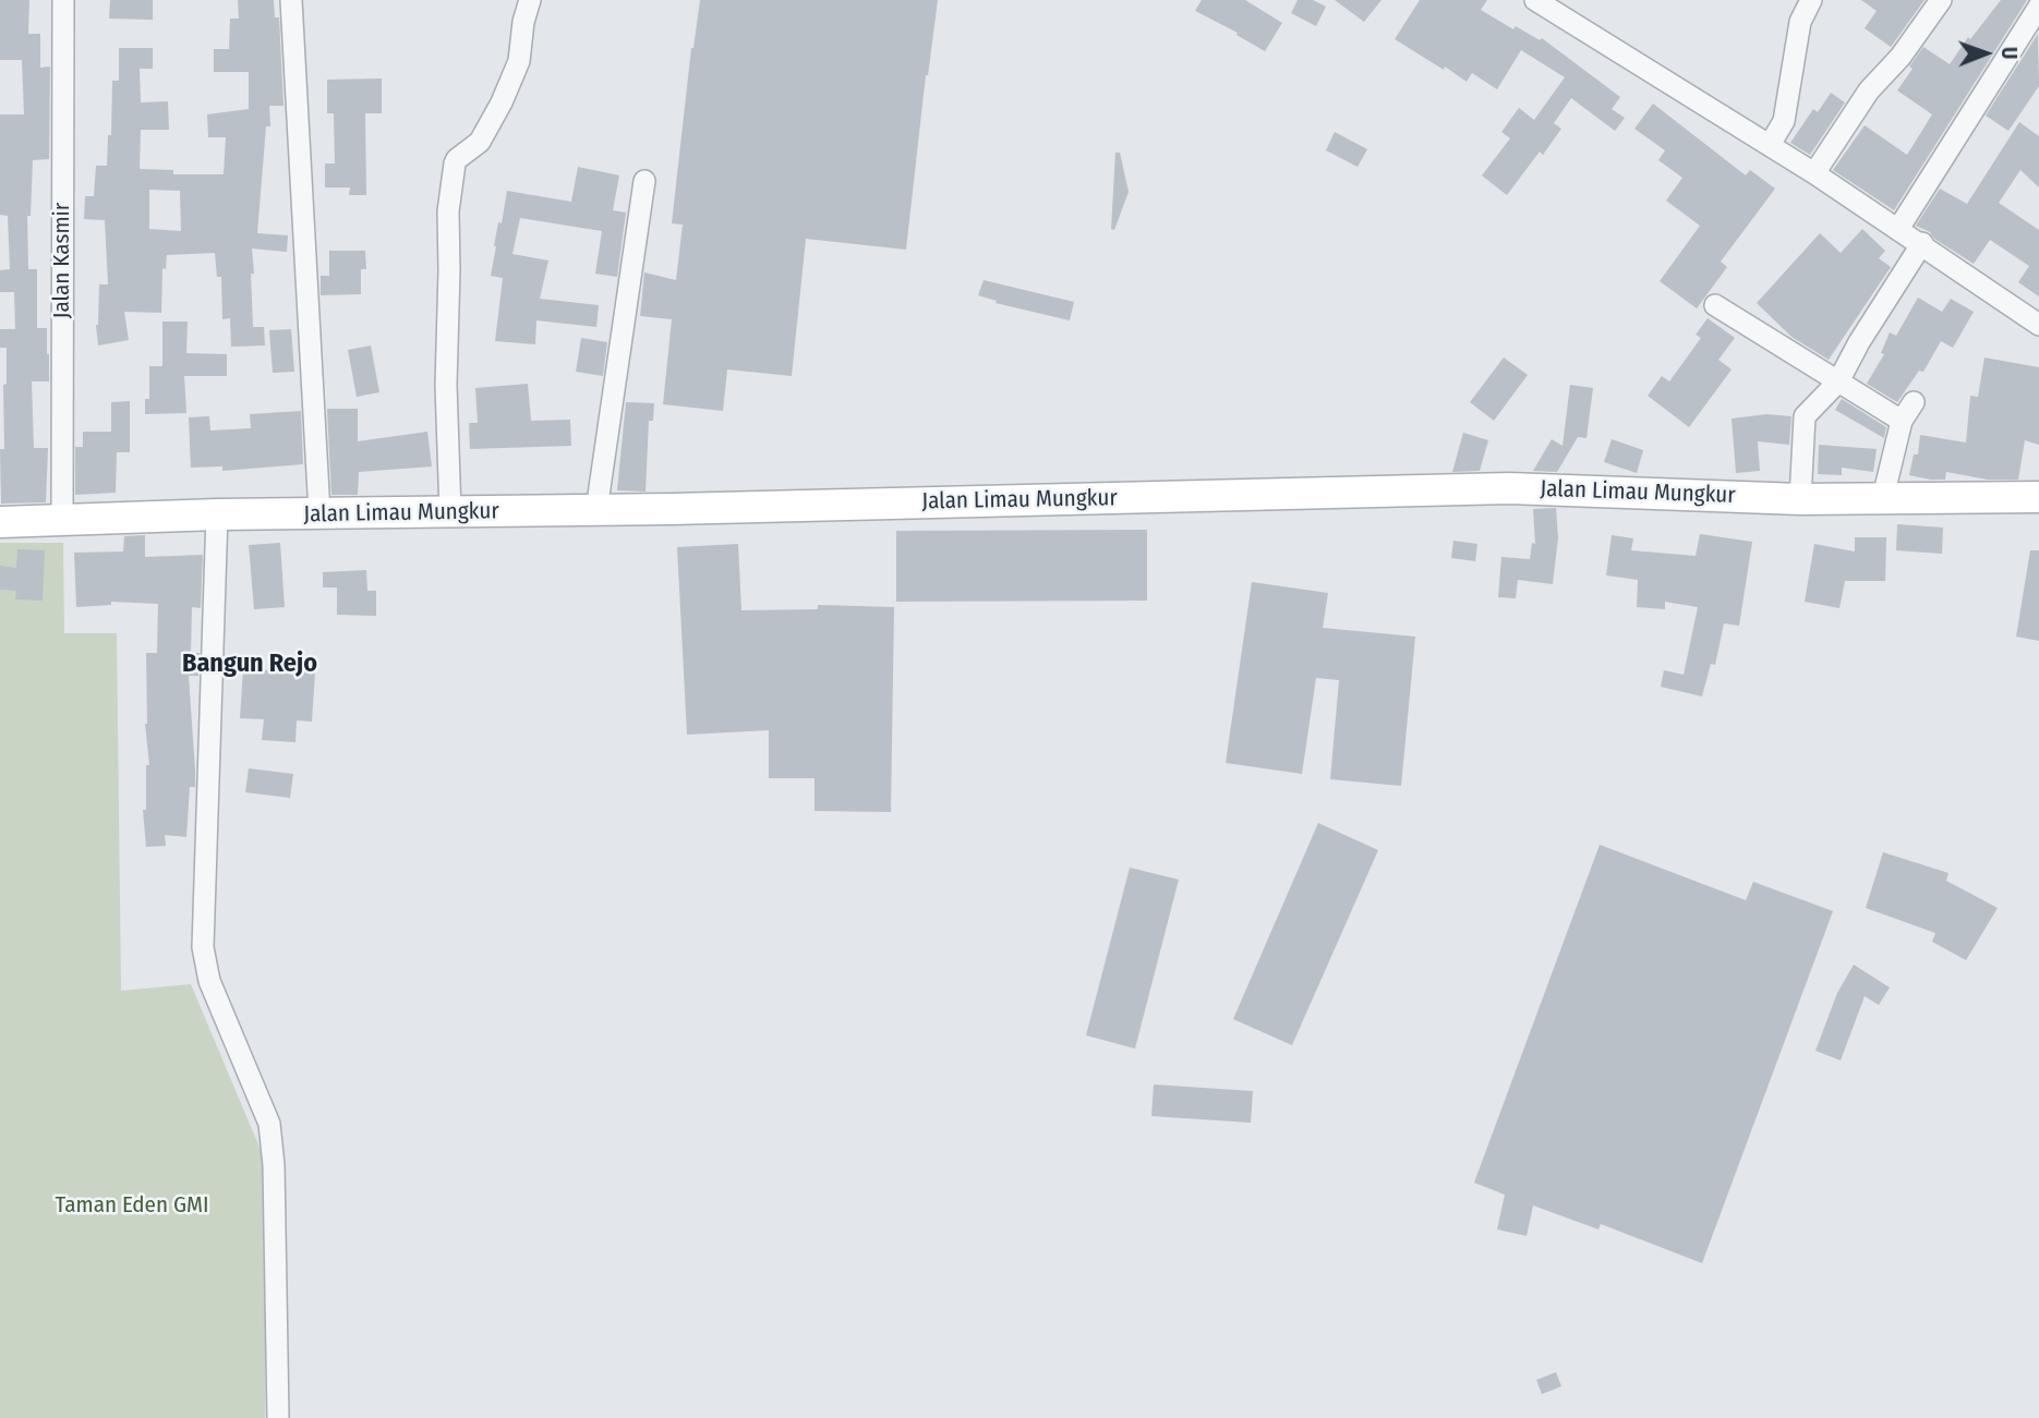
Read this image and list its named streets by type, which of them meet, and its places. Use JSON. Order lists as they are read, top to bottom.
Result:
{
  "streets": {
    "street": ["Jalan Kasmir", "Jalan Limau Mungkur"]
  },
  "crossings": [
    ["Jalan Kasmir", "Jalan Limau Mungkur"]
  ],
  "districts": ["Bangun Rejo"],
  "parks": ["Taman Eden GMI"],
  "north": "right"
}
